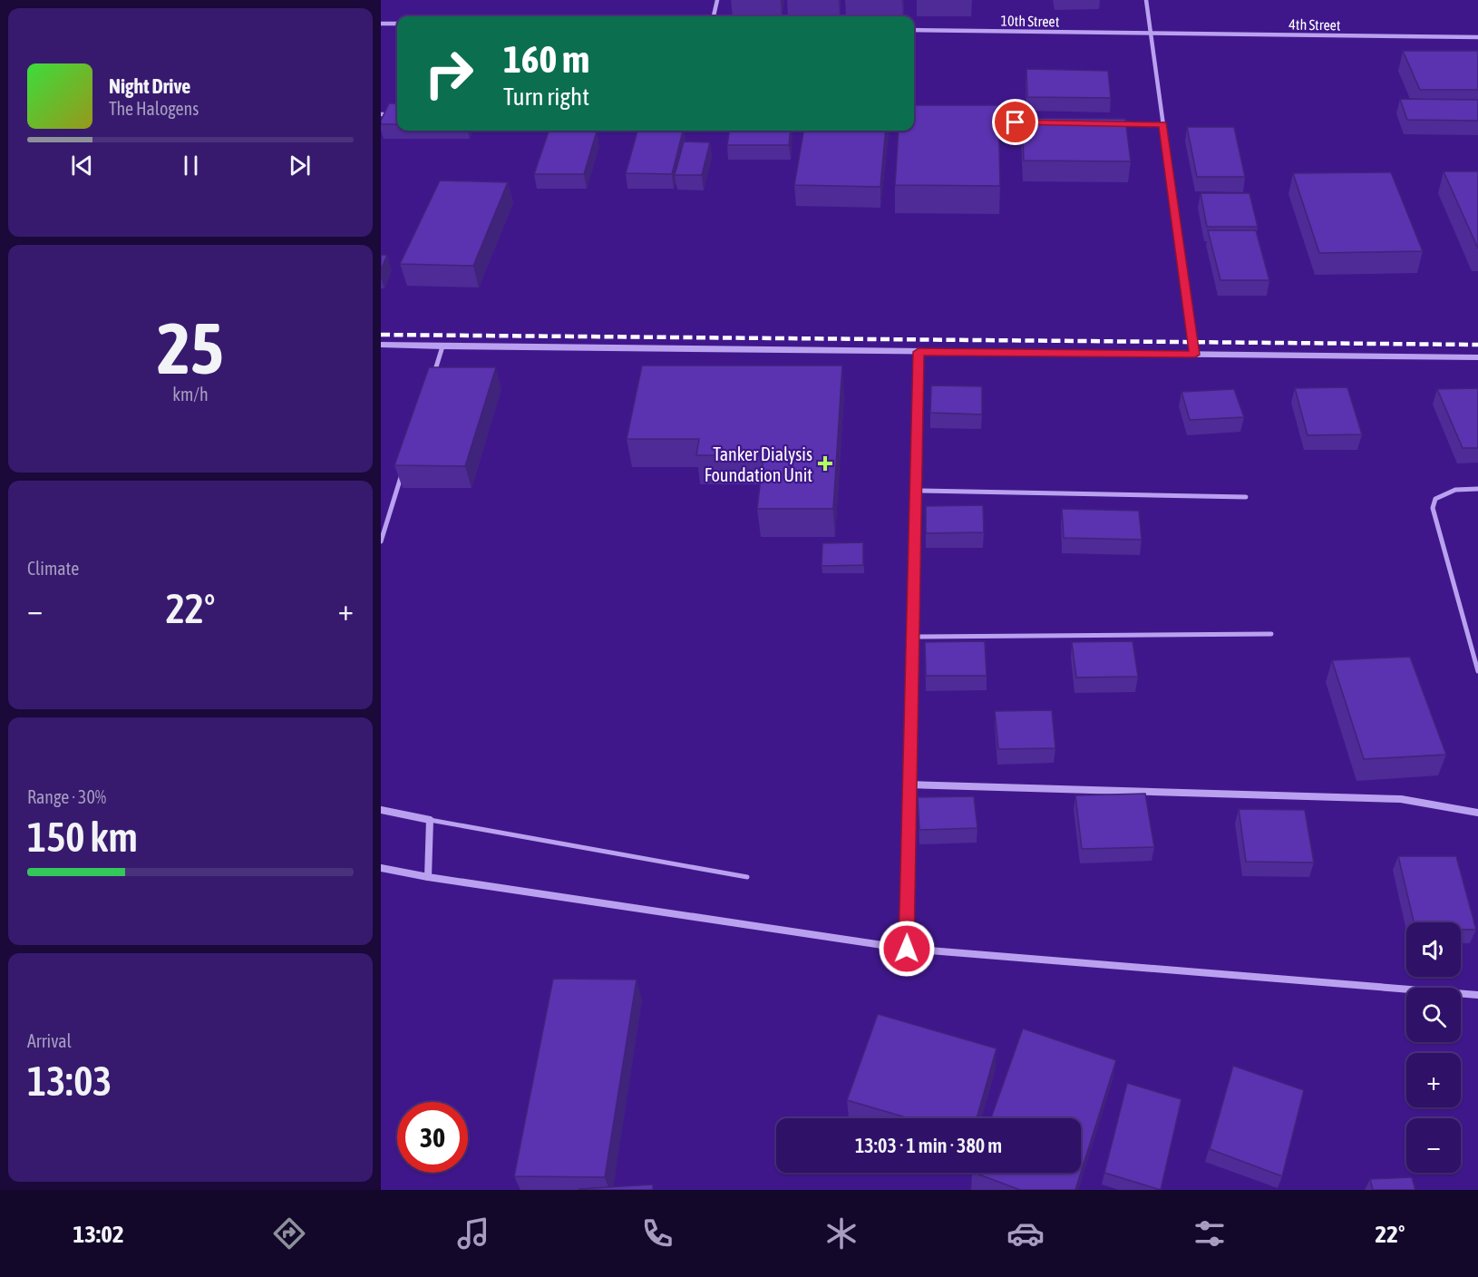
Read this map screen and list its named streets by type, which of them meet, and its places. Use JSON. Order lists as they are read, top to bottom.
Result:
{
  "streets": {
    "street": ["10th Street", "4th Street"]
  },
  "crossings": [
    ["10th Street", "4th Street"]
  ],
  "places": {
    "health": ["Tanker Dialysis Foundation Unit"]
  },
  "page": {
    "turn": ["160 m", "Turn right"],
    "song": ["Night Drive", "The Halogens"],
    "tile": [
      ["25", "km/h"],
      "Climate",
      ["Range · 30%", "150 km"],
      ["Arrival", "13:03"]
    ],
    "heat": ["−", "22°", "+"],
    "map_buttons": ["+", "−"],
    "limit": "30",
    "trip": "13:03 · 1 min · 380 m",
    "tabs": ["13:02", "22°"]
  }
}
